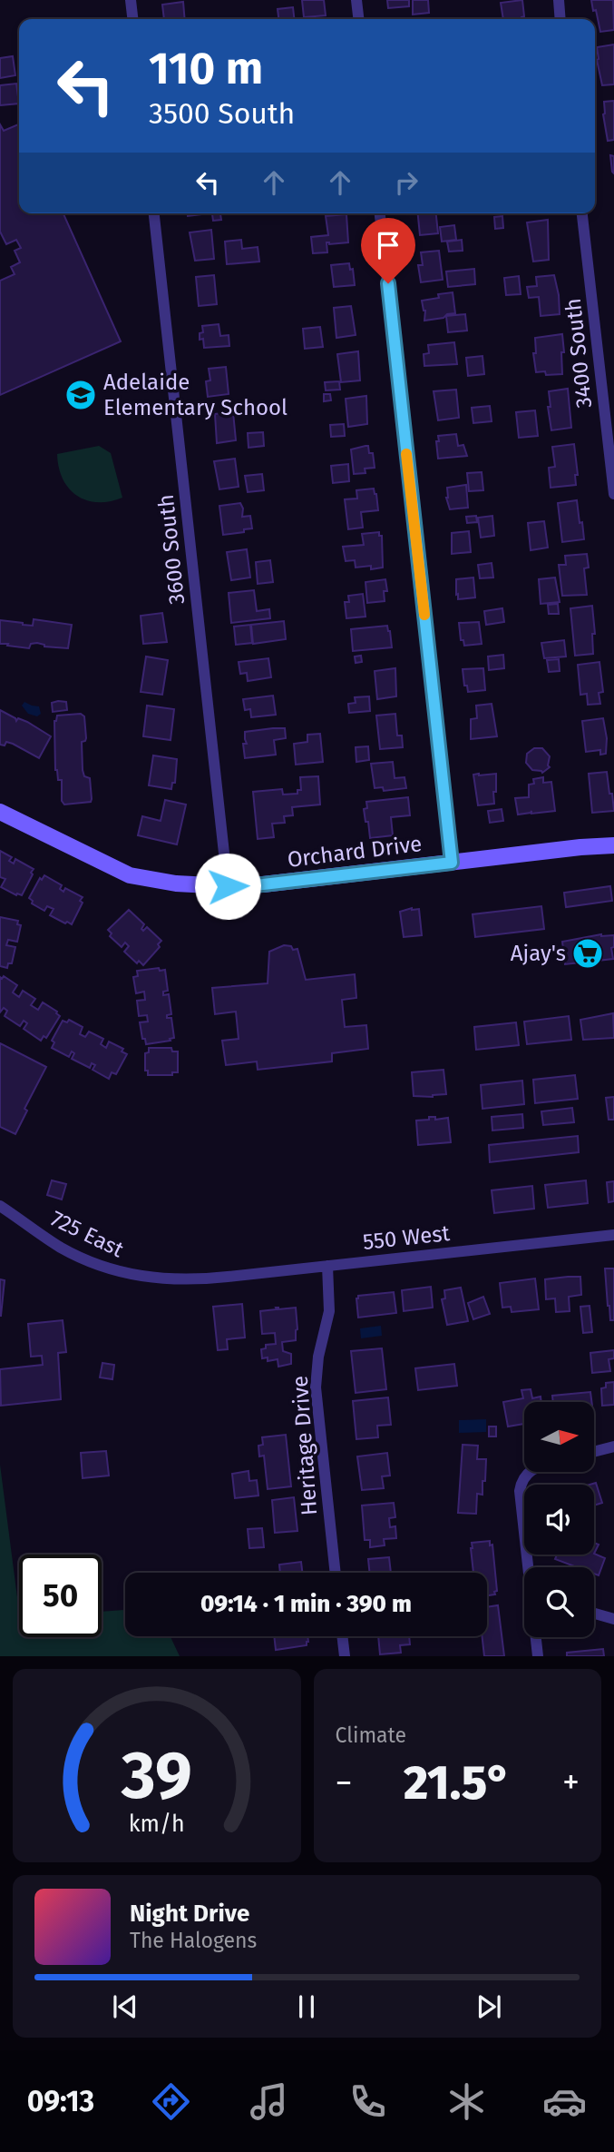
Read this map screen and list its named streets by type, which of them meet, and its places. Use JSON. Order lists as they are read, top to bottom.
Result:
{
  "streets": {
    "main road": ["Orchard Drive"],
    "street": [
      "3400 South",
      "3600 South",
      "725 East",
      "550 West",
      "Heritage Drive"
    ]
  },
  "crossings": [
    ["3600 South", "Orchard Drive"],
    ["725 East", "550 West"],
    ["550 West", "Heritage Drive"]
  ],
  "places": {
    "school or university": ["Adelaide Elementary School"],
    "supermarket": ["Ajay's"]
  },
  "north": "right",
  "page": {
    "turn": ["110 m", "3500 South"],
    "limit": "50",
    "trip": "09:14 · 1 min · 390 m",
    "tile": "Climate",
    "heat": ["−", "21.5°", "+"],
    "song": ["Night Drive", "The Halogens"],
    "tabs": "09:13",
    "gauge": ["39", "km/h"]
  }
}
